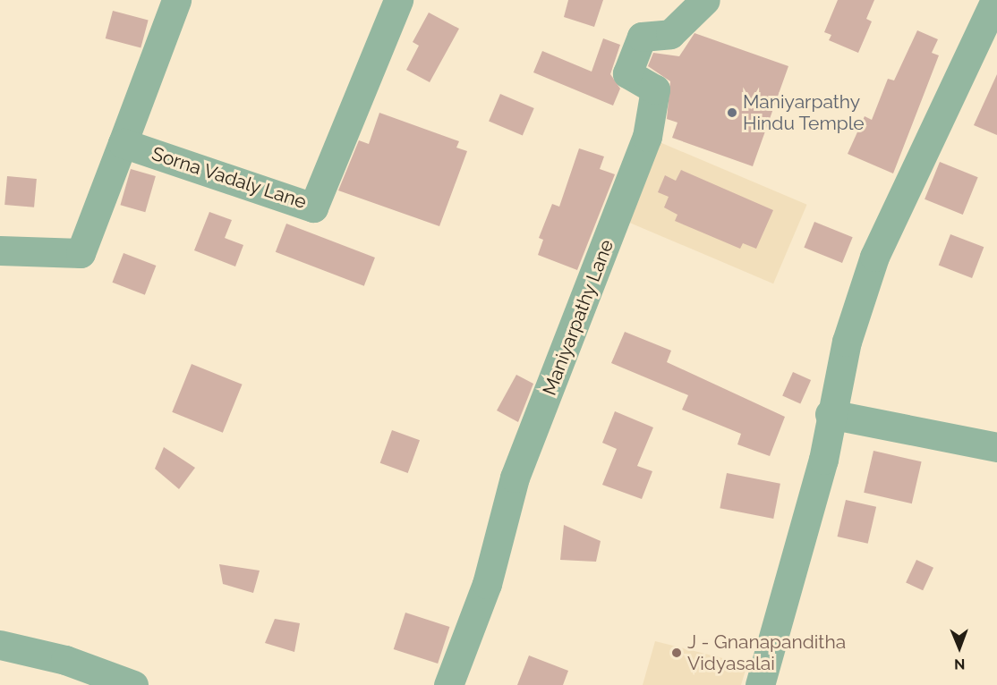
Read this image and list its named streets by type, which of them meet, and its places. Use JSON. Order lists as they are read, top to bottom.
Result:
{
  "streets": {
    "street": ["Sorna Vadaly Lane", "Maniyarpathy Lane"]
  },
  "places": ["Maniyarpathy Hindu Temple", "J - Gnanapanditha Vidyasalai"],
  "north": "bottom"
}
